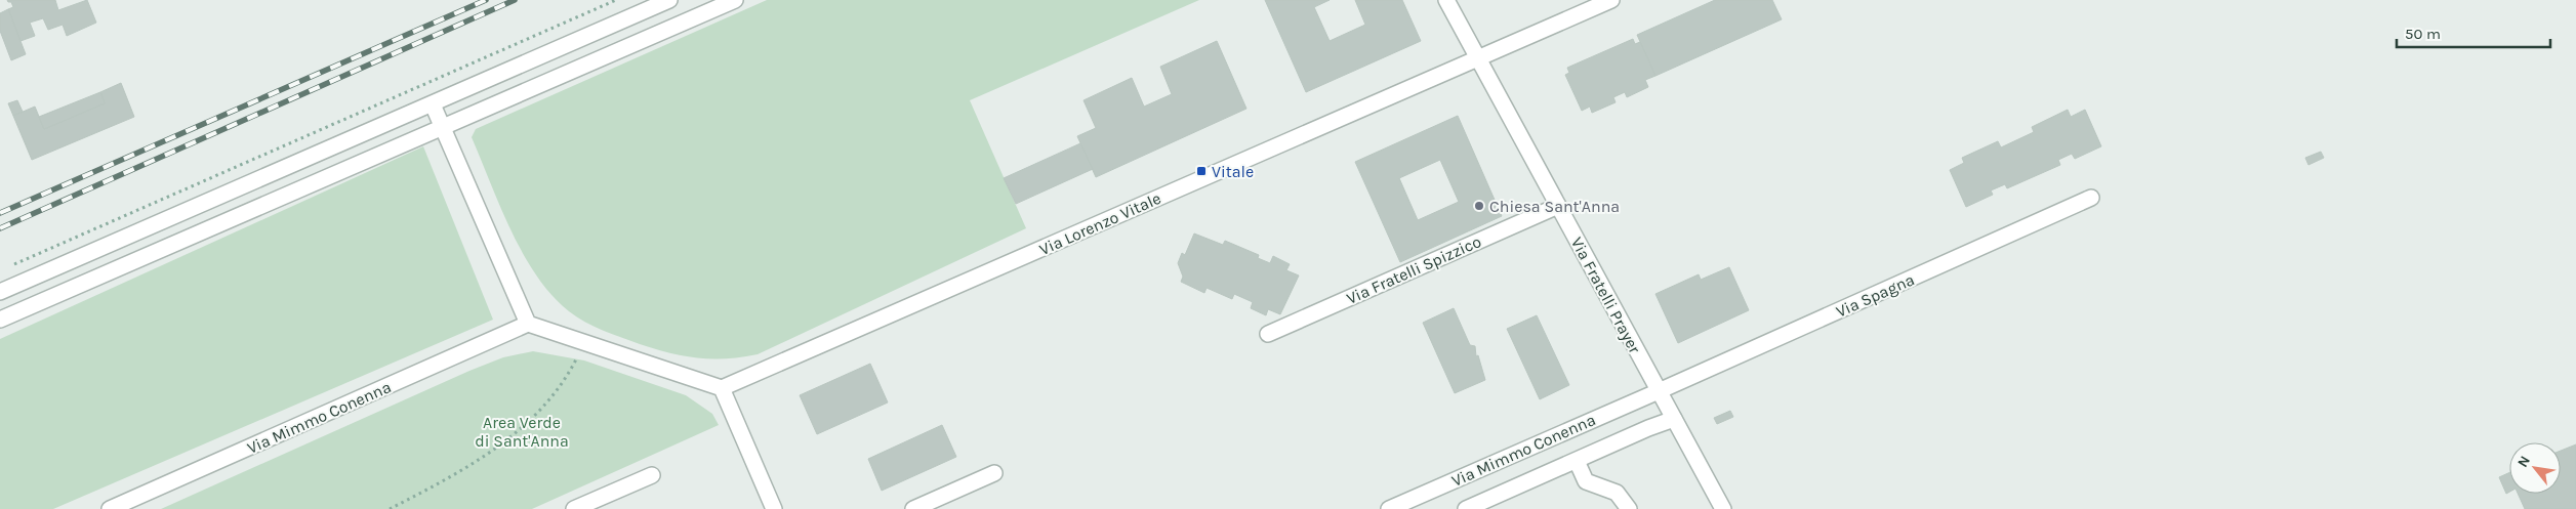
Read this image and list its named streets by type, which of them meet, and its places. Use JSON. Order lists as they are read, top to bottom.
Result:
{
  "streets": {
    "street": [
      "Via Lorenzo Vitale",
      "Via Fratelli Spizzico",
      "Via Fratelli Prayer",
      "Via Spagna",
      "Via Mimmo Conenna"
    ]
  },
  "crossings": [
    ["Via Lorenzo Vitale", "Via Fratelli Prayer"],
    ["Via Fratelli Spizzico", "Via Fratelli Prayer"],
    ["Via Fratelli Prayer", "Via Spagna"],
    ["Via Fratelli Prayer", "Via Mimmo Conenna"],
    ["Via Spagna", "Via Mimmo Conenna"]
  ],
  "parks": ["Area Verde di Sant'Anna"],
  "places": {
    "transit": ["Vitale"],
    "other": ["Chiesa Sant'Anna"]
  },
  "scale_bar": "50 m",
  "north": "top left"
}
